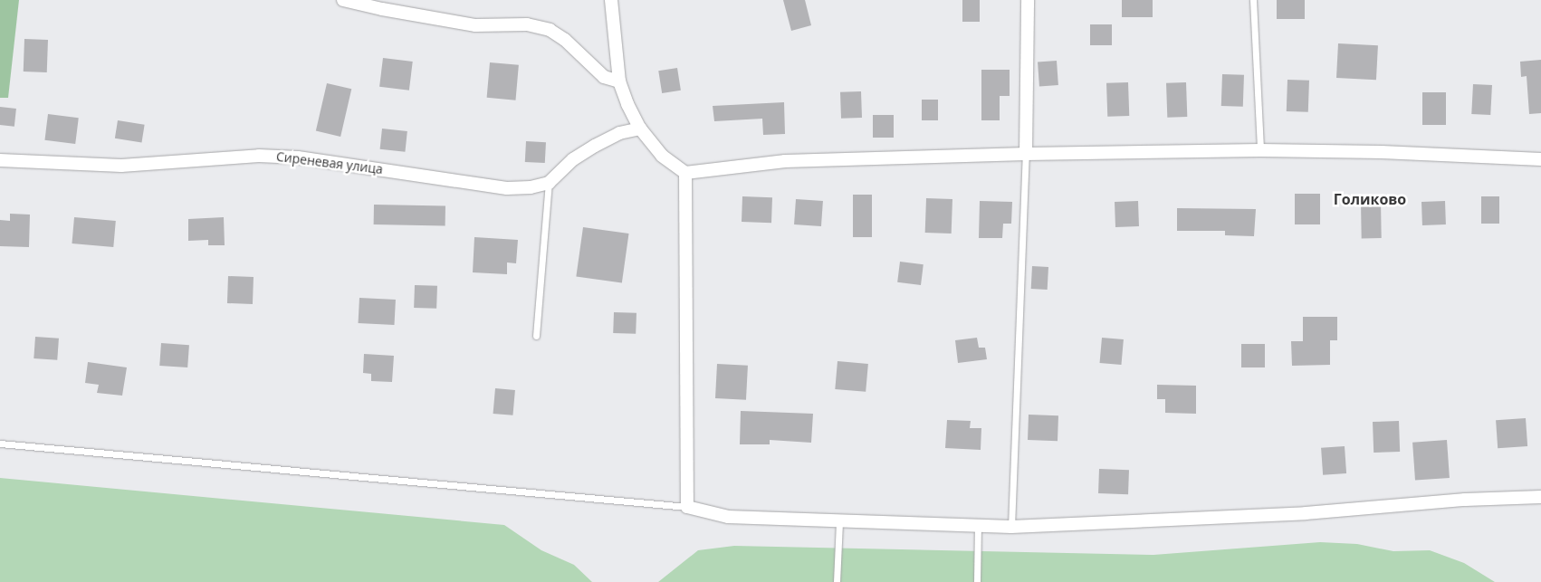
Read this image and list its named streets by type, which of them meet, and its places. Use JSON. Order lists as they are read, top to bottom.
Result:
{
  "streets": {
    "street": ["Сиреневая улица"]
  },
  "districts": ["Голиково"]
}
